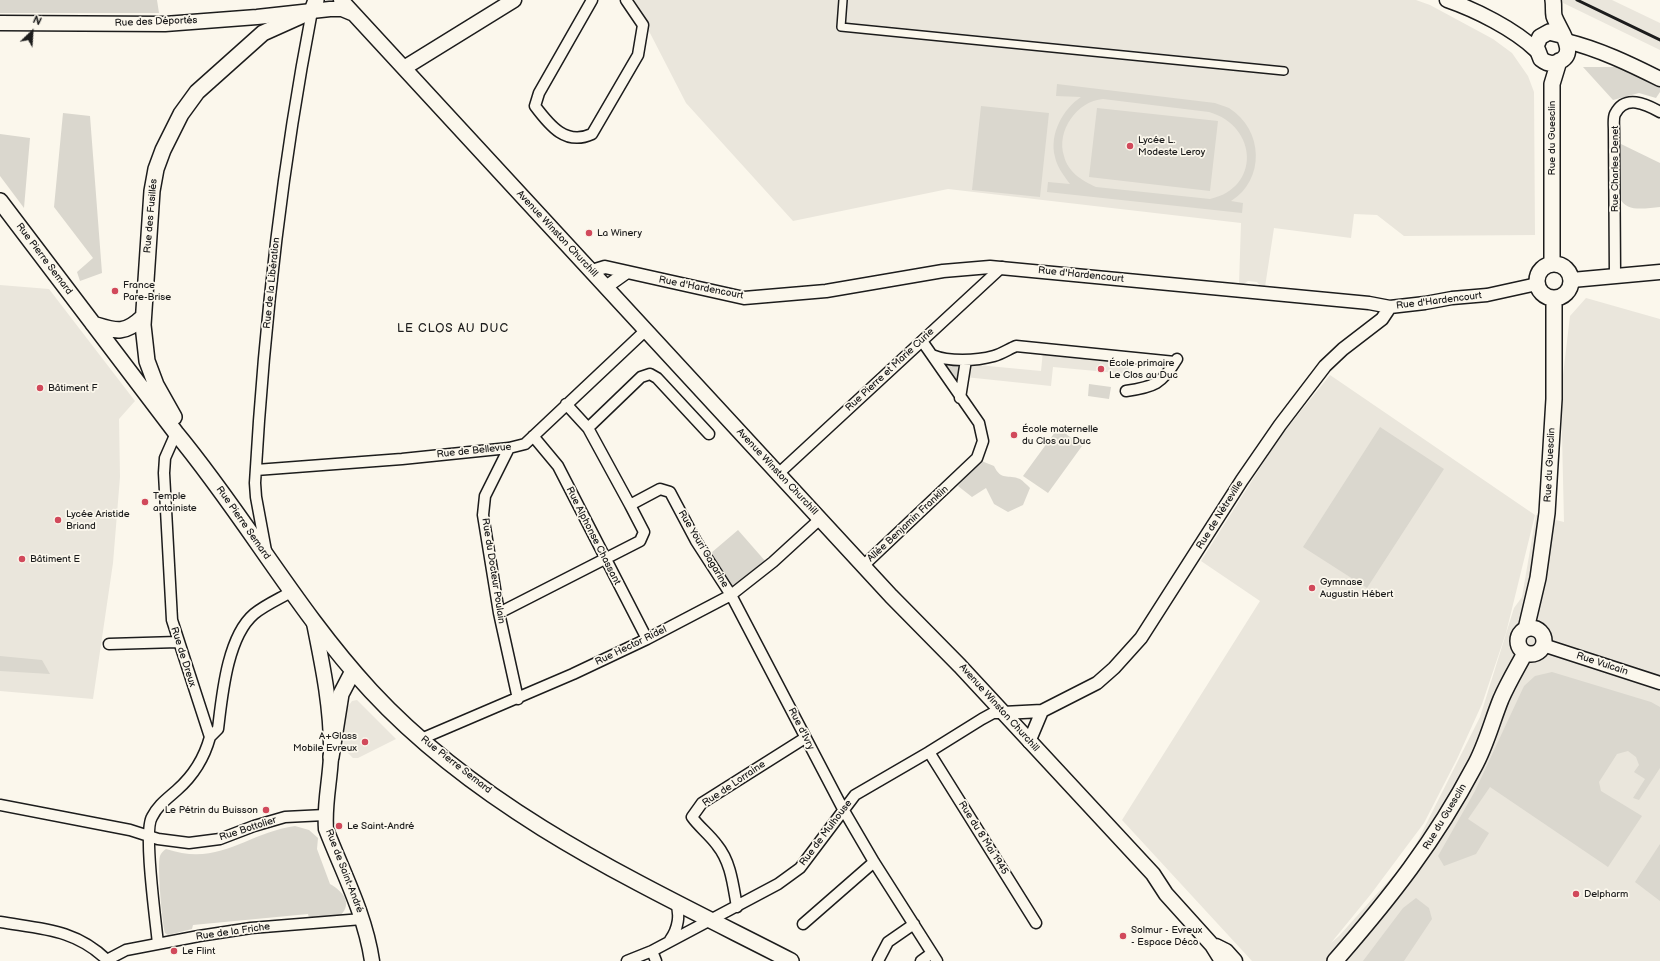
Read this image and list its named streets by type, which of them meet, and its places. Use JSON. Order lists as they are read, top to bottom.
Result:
{
  "streets": {
    "main road": [
      "Rue des Déportés",
      "Rue du Guesclin",
      "Rue des Fusillés",
      "Avenue Winston Churchill",
      "Rue Pierre Semard",
      "Rue de Saint-André"
    ],
    "street": [
      "Rue Charles Denet",
      "Rue d'Hardencourt",
      "Rue de la Libération",
      "Rue Pierre et Marie Curie",
      "Rue de Bellevue",
      "Rue de Nétreville",
      "Allée Benjamin Franklin",
      "Rue Alphonse Chassant",
      "Rue Youri Gagarine",
      "Rue du Docteur Poulain",
      "Rue Hector Ridel",
      "Rue de Dreux",
      "Rue Vulcain",
      "Rue d'Ivry",
      "Rue de Lorraine",
      "Rue Bottolier",
      "Rue de Mulhouse",
      "Rue du 8 Mai 1945",
      "Rue de la Friche"
    ]
  },
  "crossings": [
    ["Rue des Déportés", "Rue des Fusillés"],
    ["Rue des Déportés", "Avenue Winston Churchill"],
    ["Rue des Déportés", "Rue de la Libération"],
    ["Rue du Guesclin", "Rue d'Hardencourt"],
    ["Rue du Guesclin", "Rue Vulcain"],
    ["Rue des Fusillés", "Rue Pierre Semard"],
    ["Rue des Fusillés", "Rue de la Libération"],
    ["Avenue Winston Churchill", "Rue d'Hardencourt"],
    ["Avenue Winston Churchill", "Rue Pierre et Marie Curie"],
    ["Avenue Winston Churchill", "Rue de Bellevue"],
    ["Avenue Winston Churchill", "Rue de Nétreville"],
    ["Avenue Winston Churchill", "Allée Benjamin Franklin"],
    ["Avenue Winston Churchill", "Rue Hector Ridel"],
    ["Avenue Winston Churchill", "Rue de Mulhouse"],
    ["Rue Pierre Semard", "Rue de la Libération"],
    ["Rue Pierre Semard", "Rue Hector Ridel"],
    ["Rue Pierre Semard", "Rue de Dreux"],
    ["Rue Pierre Semard", "Rue de Mulhouse"],
    ["Rue Pierre Semard", "Rue de Saint-André"],
    ["Rue d'Hardencourt", "Rue Pierre et Marie Curie"],
    ["Rue d'Hardencourt", "Rue de Nétreville"],
    ["Rue de la Libération", "Rue de Bellevue"],
    ["Rue Pierre et Marie Curie", "Allée Benjamin Franklin"],
    ["Rue de Bellevue", "Rue Alphonse Chassant"],
    ["Rue de Bellevue", "Rue du Docteur Poulain"],
    ["Rue de Nétreville", "Rue de Mulhouse"],
    ["Rue Alphonse Chassant", "Rue Hector Ridel"],
    ["Rue Youri Gagarine", "Rue Hector Ridel"],
    ["Rue Youri Gagarine", "Rue d'Ivry"],
    ["Rue du Docteur Poulain", "Rue Hector Ridel"],
    ["Rue Hector Ridel", "Rue d'Ivry"],
    ["Rue d'Ivry", "Rue de Lorraine"],
    ["Rue d'Ivry", "Rue de Mulhouse"],
    ["Rue de Lorraine", "Rue de Mulhouse"],
    ["Rue Bottolier", "Rue de Saint-André"],
    ["Rue de Mulhouse", "Rue du 8 Mai 1945"],
    ["Rue de Saint-André", "Rue de la Friche"]
  ],
  "districts": ["LE CLOS AU DUC"],
  "places": [
    "Lycée L. Modeste Leroy",
    "La Winery",
    "France Pare-Brise",
    "École primaire Le Clos au Duc",
    "Bâtiment F",
    "École maternelle du Clos au Duc",
    "Temple antoiniste",
    "Lycée Aristide Briand",
    "Bâtiment E",
    "Gymnase Augustin Hébert",
    "A+Glass Mobile Evreux",
    "Le Pétrin du Buisson",
    "Le Saint-André",
    "Delpharm",
    "Solmur - Evreux - Espace Déco",
    "Le Flint"
  ],
  "north": "top right"
}
